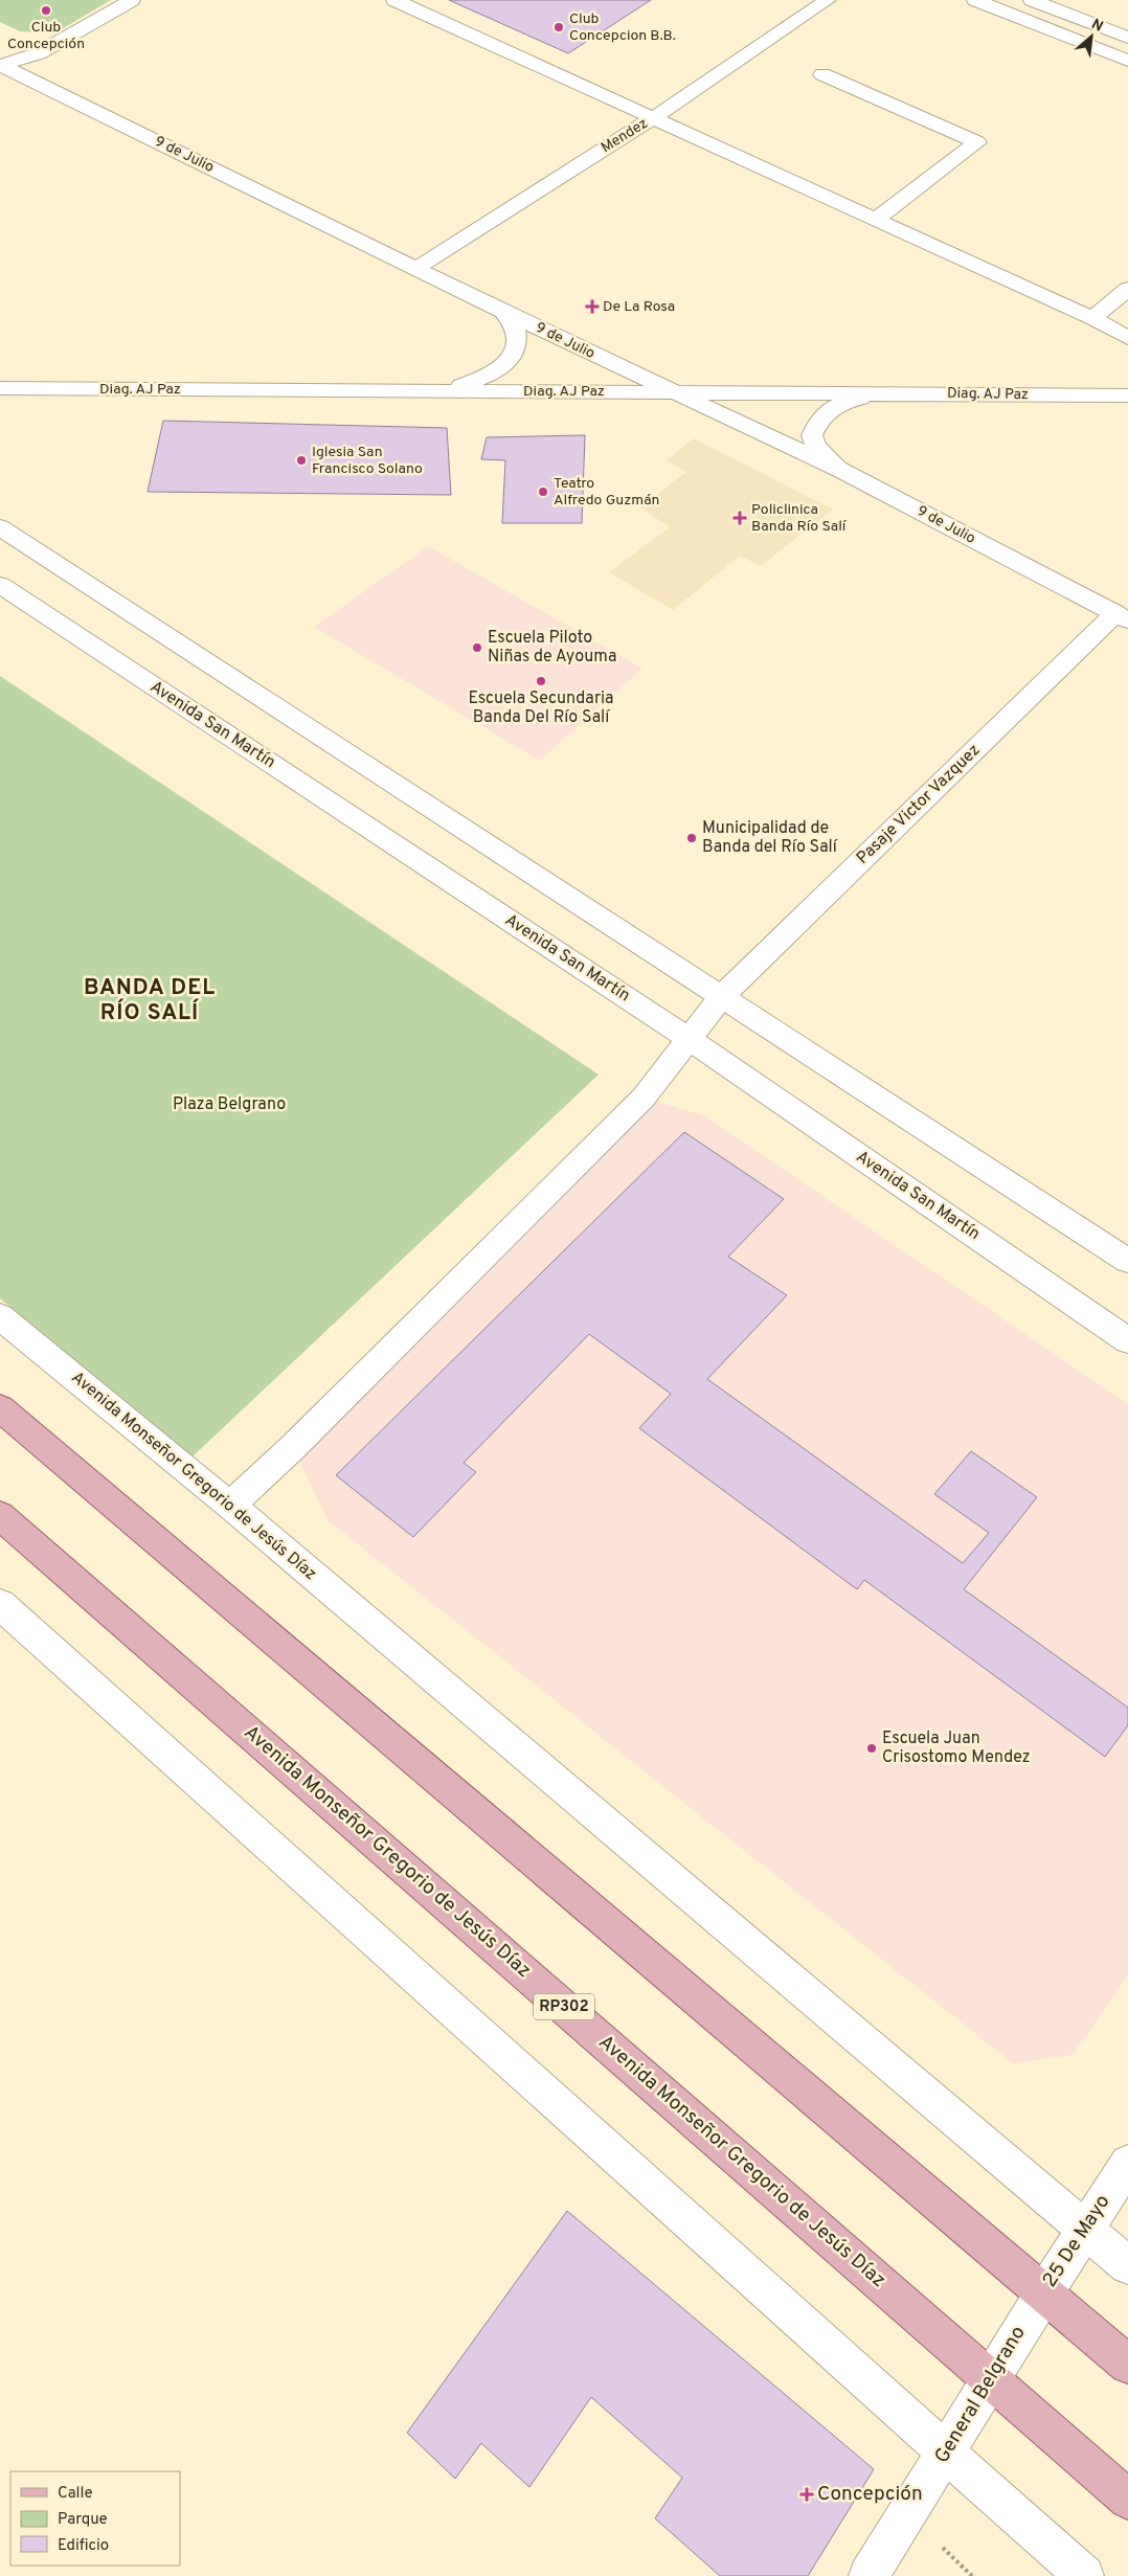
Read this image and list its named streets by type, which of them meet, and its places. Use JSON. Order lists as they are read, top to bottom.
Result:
{
  "streets": {
    "main road": ["Avenida Monseñor Gregorio de Jesús Díaz", "RP302"],
    "street": [
      "Mendez",
      "9 de Julio",
      "Diag. AJ Paz",
      "Avenida San Martín",
      "Pasaje Victor Vazquez",
      "25 De Mayo",
      "General Belgrano"
    ]
  },
  "crossings": [
    ["Mendez", "9 de Julio"],
    ["9 de Julio", "Diag. AJ Paz"],
    ["9 de Julio", "Pasaje Victor Vazquez"],
    ["Avenida San Martín", "Pasaje Victor Vazquez"],
    ["Pasaje Victor Vazquez", "Avenida Monseñor Gregorio de Jesús Díaz"],
    ["Avenida Monseñor Gregorio de Jesús Díaz", "25 De Mayo"],
    ["Avenida Monseñor Gregorio de Jesús Díaz", "General Belgrano"],
    ["25 De Mayo", "General Belgrano"]
  ],
  "districts": ["BANDA DEL RÍO SALÍ"],
  "parks": ["Plaza Belgrano"],
  "places": {
    "other": [
      "Club Concepción",
      "Club Concepcion B.B.",
      "Iglesia San Francisco Solano",
      "Teatro Alfredo Guzmán",
      "Escuela Piloto Niñas de Ayouma",
      "Escuela Secundaria Banda Del Río Salí",
      "Municipalidad de Banda del Río Salí",
      "Escuela Juan Crisostomo Mendez"
    ],
    "health": ["De La Rosa", "Policlinica Banda Río Salí", "Concepción"]
  },
  "legend": ["Calle", "Parque", "Edificio"],
  "north": "top right"
}
